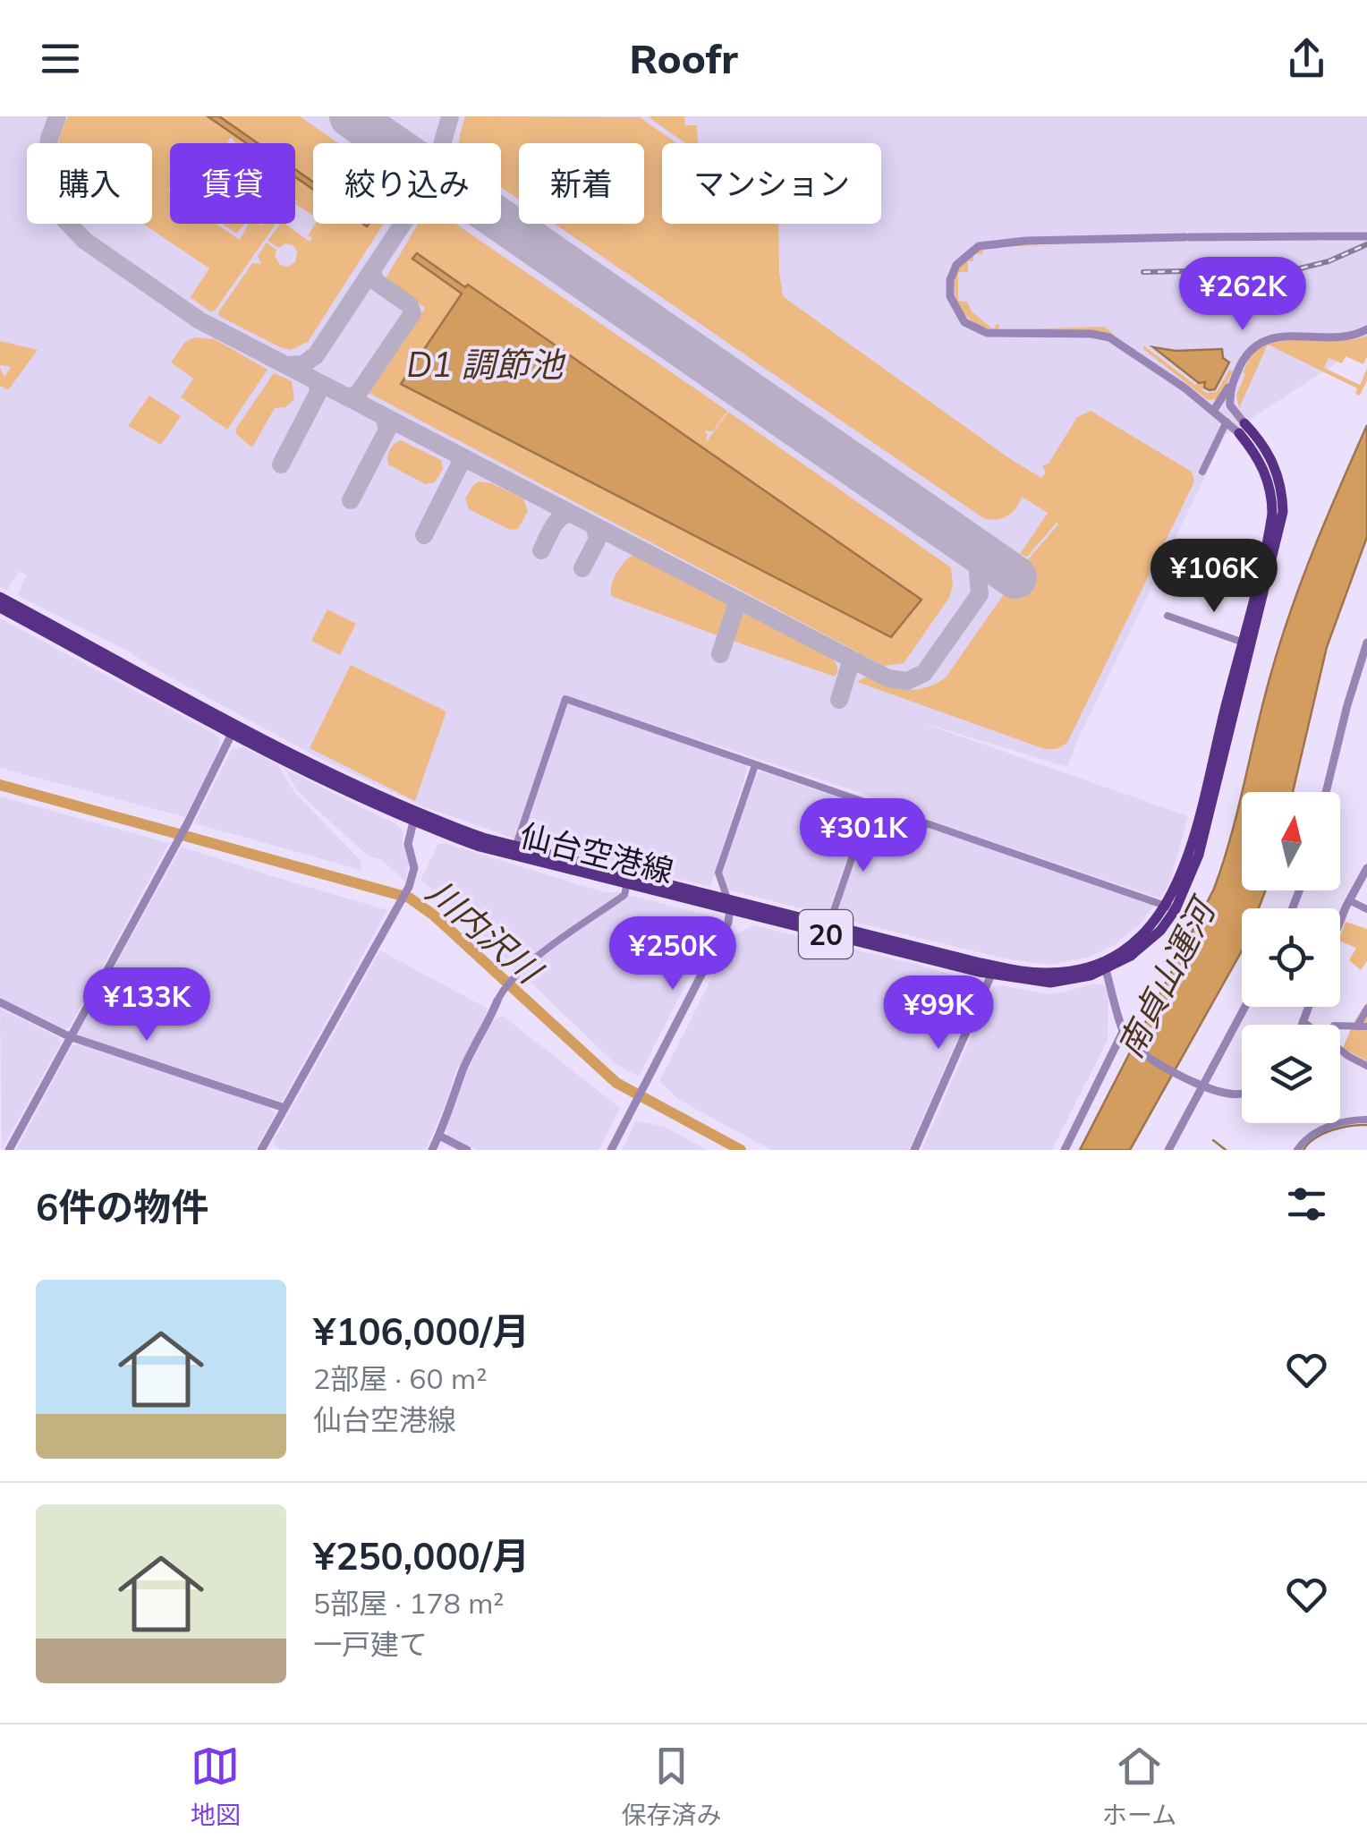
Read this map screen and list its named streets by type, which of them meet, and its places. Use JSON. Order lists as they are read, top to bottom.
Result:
{
  "streets": {
    "main road": ["仙台空港線", "20"]
  },
  "water": ["D1 調節池", "川内沢川", "南貞山運河"],
  "north": "top",
  "page": {
    "header": "Roofr",
    "chip": [
      "購入",
      "賃貸",
      "絞り込み",
      "新着",
      "マンション"
    ],
    "price": [
      "¥262K",
      "¥106K",
      "¥301K",
      "¥250K",
      "¥133K",
      "¥99K"
    ],
    "heading": "6件の物件",
    "list": [
      {
        "name": "¥106,000/月",
        "note": "2部屋 · 60 m² · 仙台空港線"
      },
      {
        "name": "¥250,000/月",
        "note": "5部屋 · 178 m² · 一戸建て"
      }
    ],
    "tabs": ["地図", "保存済み", "ホーム"]
  }
}
